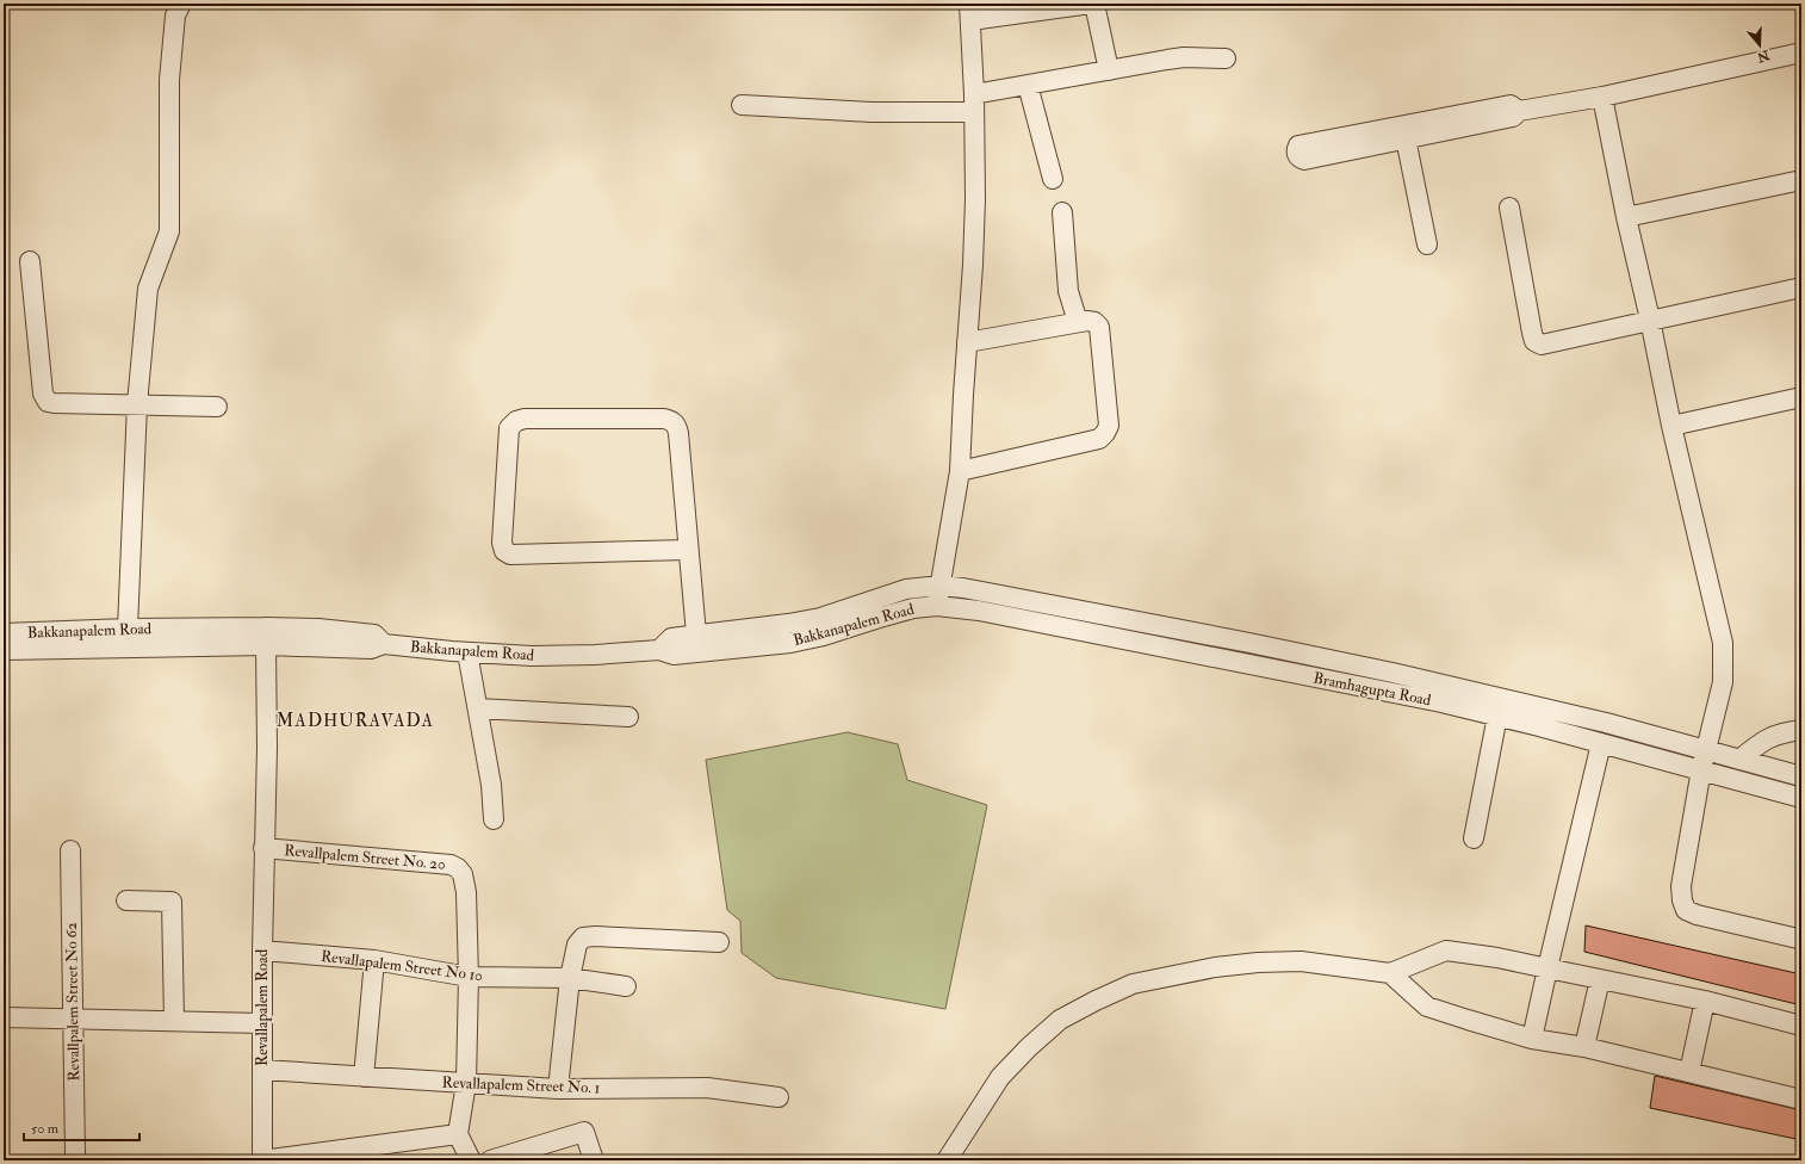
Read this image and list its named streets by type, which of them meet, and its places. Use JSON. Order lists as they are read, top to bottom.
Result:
{
  "streets": {
    "street": [
      "Bakkanapalem Road",
      "Bramhagupta Road",
      "Revallpalem Street No. 20",
      "Revallapalem Street No 10",
      "Revallpalem Street No 62",
      "Revallapalem Road",
      "Revallapalem Street No. 1"
    ]
  },
  "crossings": [
    ["Bakkanapalem Road", "Bramhagupta Road"],
    ["Bakkanapalem Road", "Revallapalem Road"],
    ["Revallpalem Street No. 20", "Revallapalem Street No 10"],
    ["Revallpalem Street No. 20", "Revallapalem Road"],
    ["Revallapalem Street No 10", "Revallapalem Road"],
    ["Revallapalem Road", "Revallapalem Street No. 1"]
  ],
  "districts": ["MADHURAVADA"],
  "scale_bar": "50 m",
  "north": "bottom"
}
